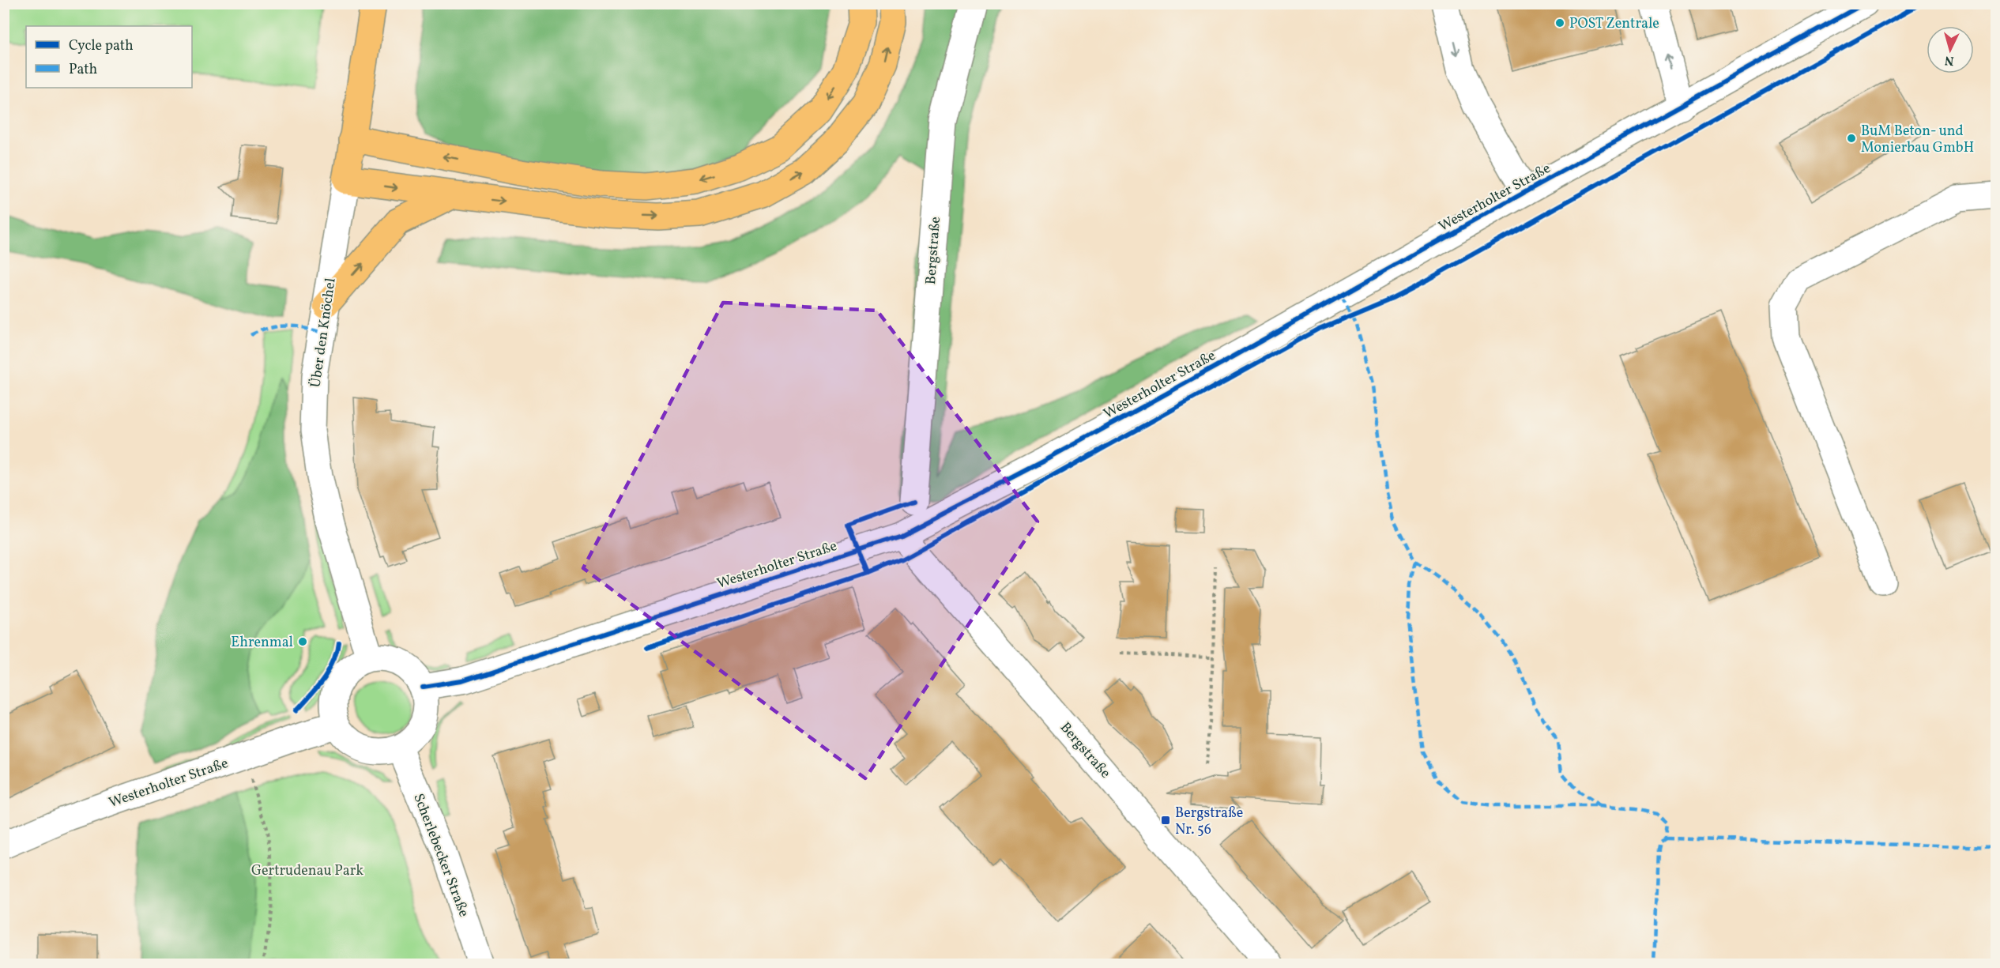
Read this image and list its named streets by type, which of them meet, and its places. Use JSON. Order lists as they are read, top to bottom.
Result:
{
  "streets": {
    "main road": ["Über den Knöchel"],
    "street": ["Westerholter Straße", "Bergstraße", "Scherlebecker Straße"]
  },
  "crossings": [
    ["Westerholter Straße", "Bergstraße"],
    ["Westerholter Straße", "Über den Knöchel"],
    ["Westerholter Straße", "Scherlebecker Straße"],
    ["Über den Knöchel", "Scherlebecker Straße"]
  ],
  "parks": ["Gertrudenau Park"],
  "places": {
    "other": ["POST Zentrale", "BuM Beton- und Monierbau GmbH", "Ehrenmal"],
    "transit": ["Bergstraße Nr. 56"]
  },
  "legend": ["Cycle path", "Path"],
  "north": "bottom"
}
